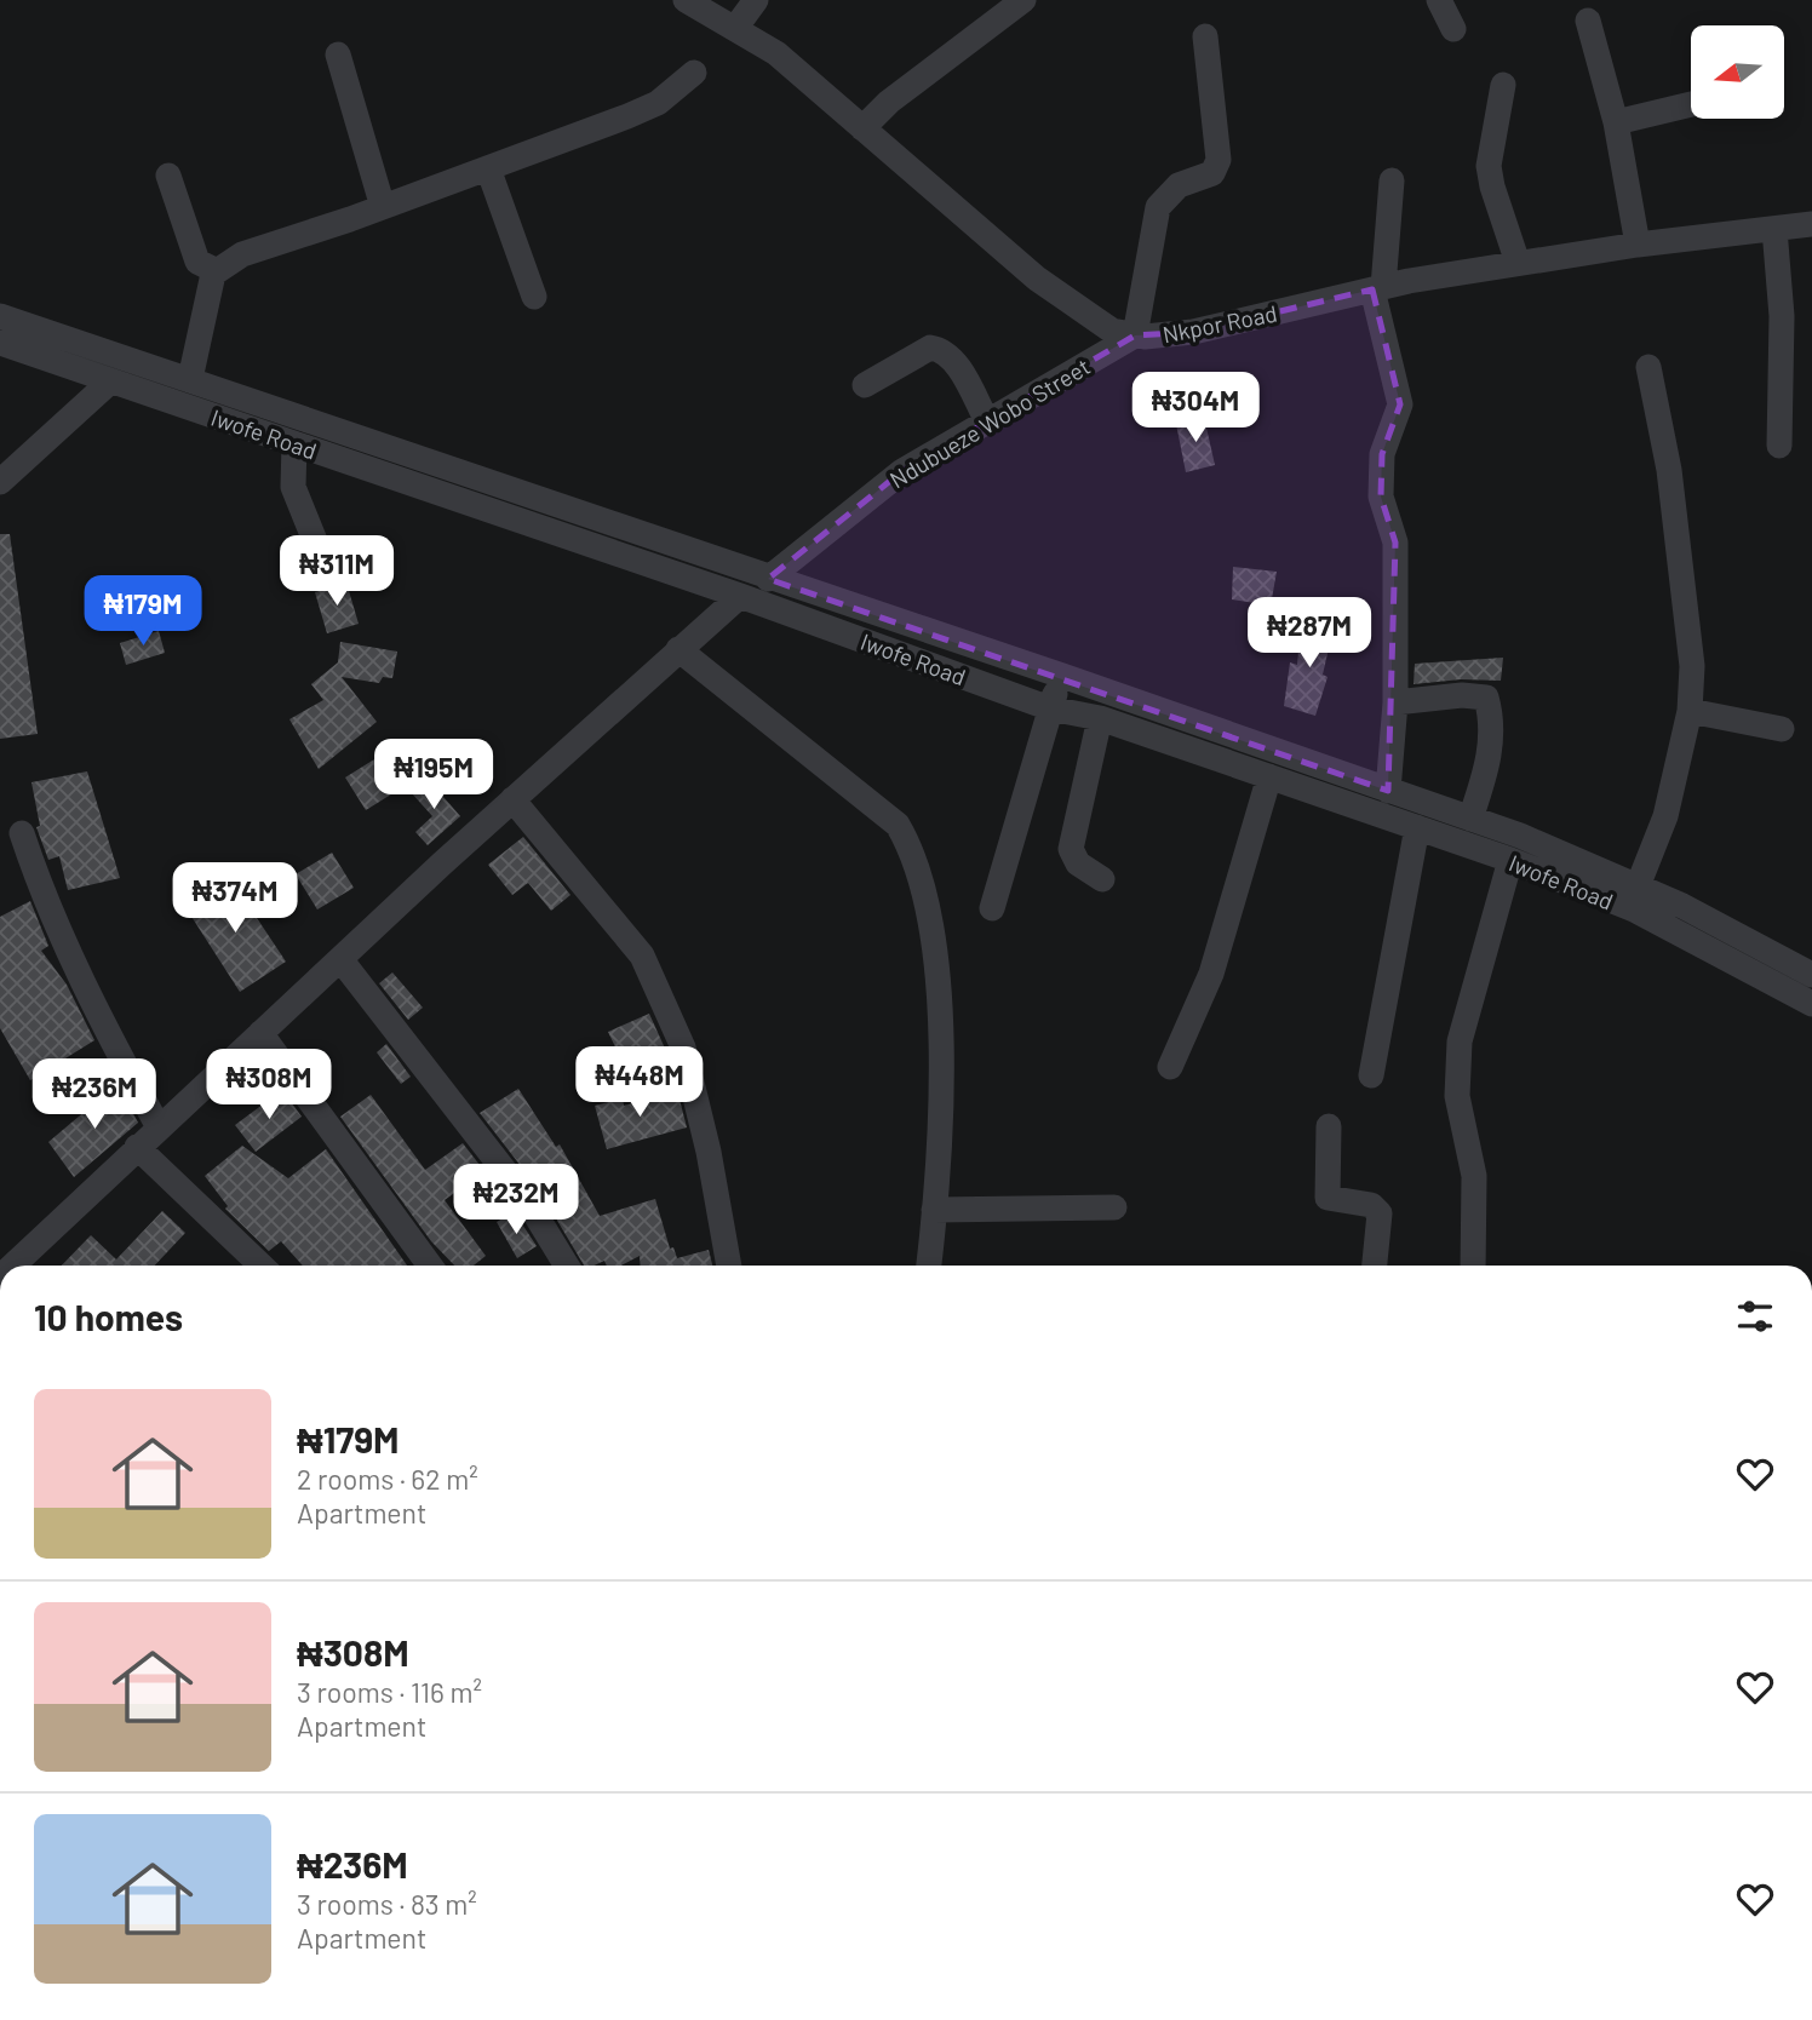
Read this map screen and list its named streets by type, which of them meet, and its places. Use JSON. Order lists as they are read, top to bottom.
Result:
{
  "streets": {
    "street": ["Nkpor Road", "Ndubueze Wobo Street", "Iwofe Road"]
  },
  "crossings": [
    ["Nkpor Road", "Ndubueze Wobo Street"],
    ["Ndubueze Wobo Street", "Iwofe Road"]
  ],
  "north": "left",
  "page": {
    "price": [
      "₦304M",
      "₦311M",
      "₦179M",
      "₦287M",
      "₦195M",
      "₦374M",
      "₦448M",
      "₦308M",
      "₦236M",
      "₦232M"
    ],
    "heading": "10 homes",
    "list": [
      {
        "name": "₦179M",
        "note": "2 rooms · 62 m² · Apartment"
      },
      {
        "name": "₦308M",
        "note": "3 rooms · 116 m² · Apartment"
      },
      {
        "name": "₦236M",
        "note": "3 rooms · 83 m² · Apartment"
      }
    ]
  }
}
